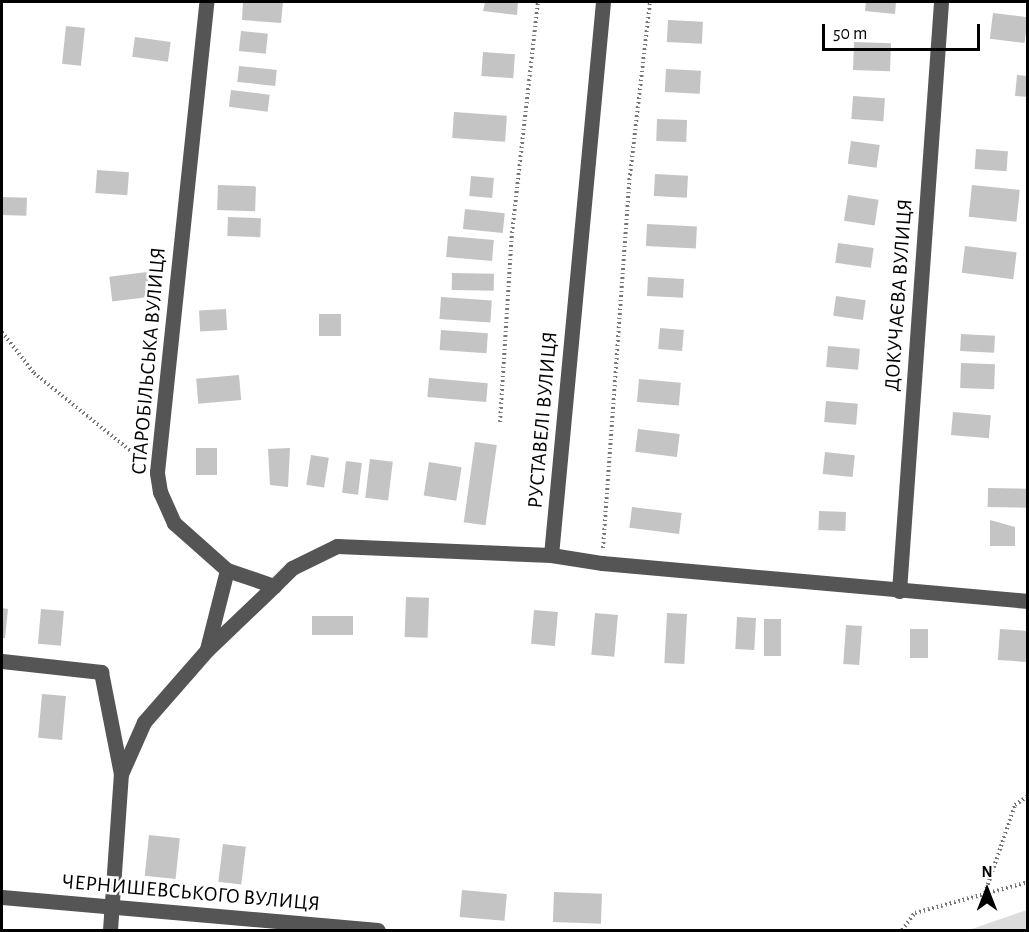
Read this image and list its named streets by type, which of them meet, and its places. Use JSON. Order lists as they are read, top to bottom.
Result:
{
  "streets": {
    "street": [
      "ДОКУЧАЄВА ВУЛИЦЯ",
      "СТАРОБІЛЬСЬКА ВУЛИЦЯ",
      "РУСТАВЕЛІ ВУЛИЦЯ",
      "ЧЕРНИШЕВСЬКОГО ВУЛИЦЯ"
    ]
  },
  "scale_bar": "50 m",
  "north": "top"
}
